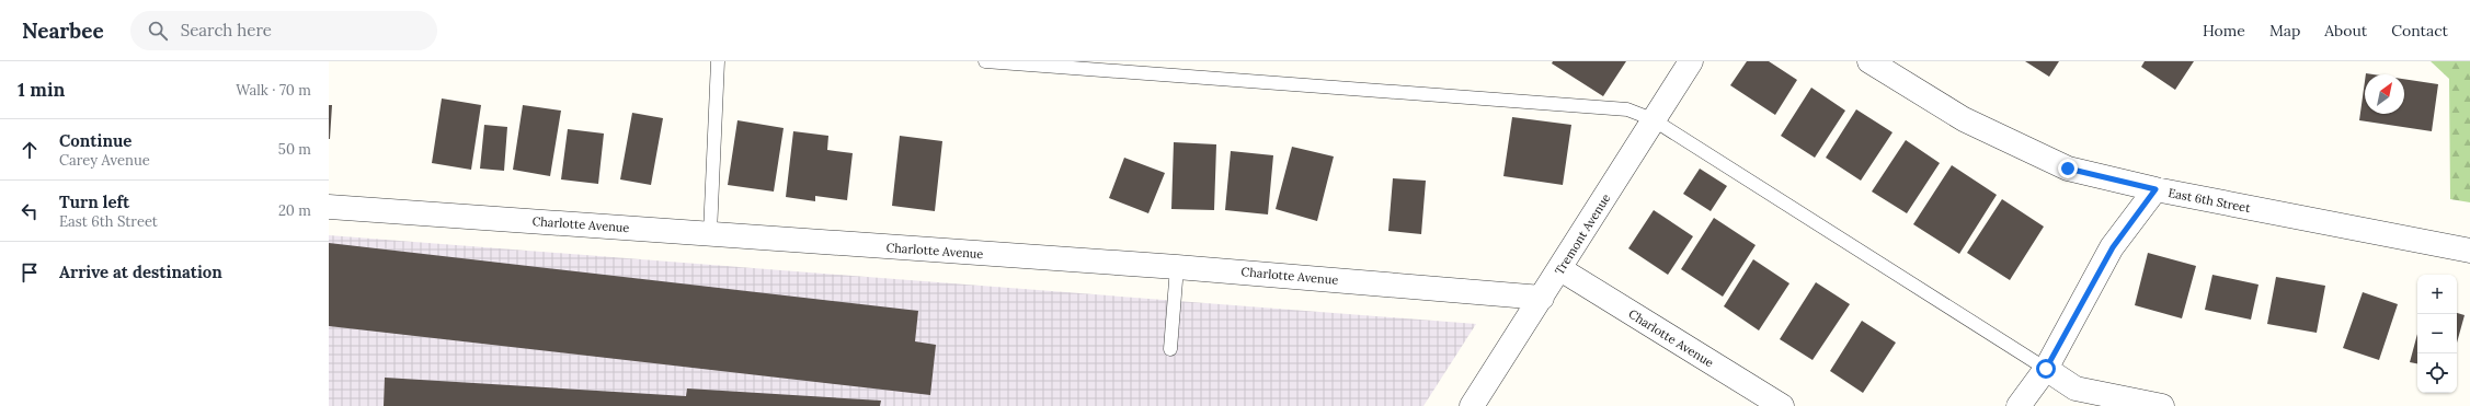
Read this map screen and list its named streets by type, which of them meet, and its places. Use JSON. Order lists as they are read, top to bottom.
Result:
{
  "streets": {
    "street": ["East 6th Street", "Charlotte Avenue", "Tremont Avenue"]
  },
  "crossings": [
    ["Charlotte Avenue", "Tremont Avenue"]
  ],
  "north": "top right",
  "page": {
    "header": "Nearbee",
    "search": "Search here",
    "nav": [
      "Home",
      "Map",
      "About",
      "Contact"
    ],
    "heading": ["1 min", "Walk · 70 m"],
    "list": [
      ["Continue", "Carey Avenue", "50 m"],
      ["Turn left", "East 6th Street", "20 m"],
      "Arrive at destination"
    ],
    "map_buttons": ["+", "−"]
  }
}
